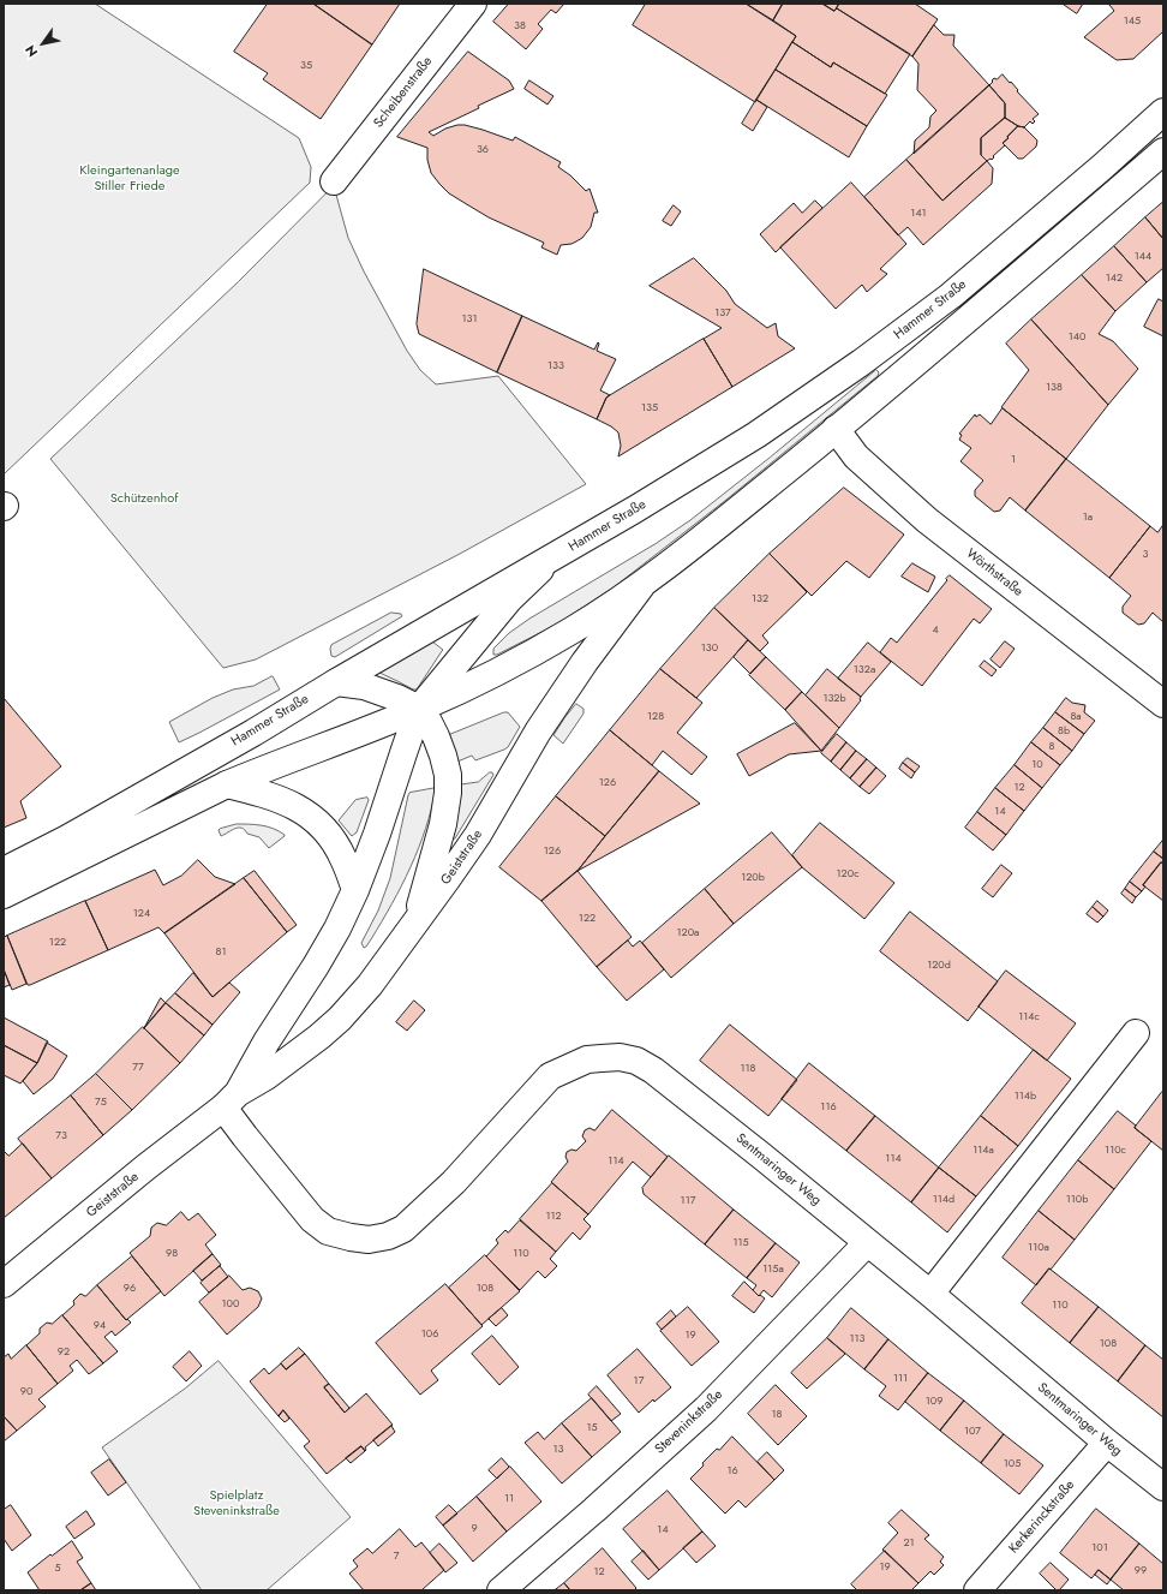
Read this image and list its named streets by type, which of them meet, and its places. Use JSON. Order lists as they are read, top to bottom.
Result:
{
  "streets": {
    "street": [
      "Scheibenstraße",
      "Hammer Straße",
      "Wörthstraße",
      "Geiststraße",
      "Sentmaringer Weg",
      "Steveninkstraße",
      "Kerkerinckstraße"
    ]
  },
  "crossings": [
    ["Hammer Straße", "Geiststraße"],
    ["Geiststraße", "Sentmaringer Weg"],
    ["Sentmaringer Weg", "Steveninkstraße"],
    ["Sentmaringer Weg", "Kerkerinckstraße"]
  ],
  "parks": ["Kleingartenanlage Stiller Friede", "Schützenhof", "Spielplatz Steveninkstraße"],
  "house_numbers": [
    "145",
    "38",
    "35",
    "36",
    "141",
    "144",
    "142",
    "137",
    "131",
    "140",
    "133",
    "138",
    "135",
    "1",
    "1a",
    "3",
    "132",
    "4",
    "130",
    "132a",
    "132b",
    "128",
    "8a",
    "8b",
    "8",
    "10",
    "126",
    "12",
    "14",
    "126",
    "120c",
    "120b",
    "124",
    "122",
    "120a",
    "122",
    "81",
    "120d",
    "114c",
    "77",
    "118",
    "114b",
    "75",
    "116",
    "73",
    "114a",
    "110c",
    "114",
    "114",
    "114d",
    "110b",
    "117",
    "112",
    "115",
    "110a",
    "98",
    "110",
    "115a",
    "96",
    "108",
    "100",
    "110",
    "94",
    "106",
    "19",
    "113",
    "108",
    "92",
    "111",
    "17",
    "90",
    "109",
    "18",
    "15",
    "107",
    "13",
    "105",
    "16",
    "11",
    "9",
    "14",
    "21",
    "101",
    "7",
    "19",
    "5",
    "99",
    "12"
  ],
  "north": "bottom left"
}
